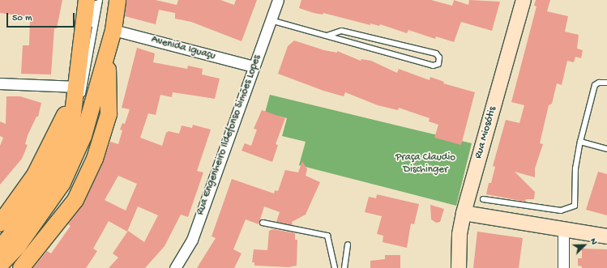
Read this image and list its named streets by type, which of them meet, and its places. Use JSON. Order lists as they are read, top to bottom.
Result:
{
  "streets": {
    "street": ["Avenida Iguaçu", "Rua Miosótis", "Rua Engenheiro Ildefonso Simões Lopes"]
  },
  "crossings": [
    ["Avenida Iguaçu", "Rua Engenheiro Ildefonso Simões Lopes"]
  ],
  "parks": ["Praça Claudio Dischinger"],
  "scale_bar": "50 m",
  "north": "top right"
}
